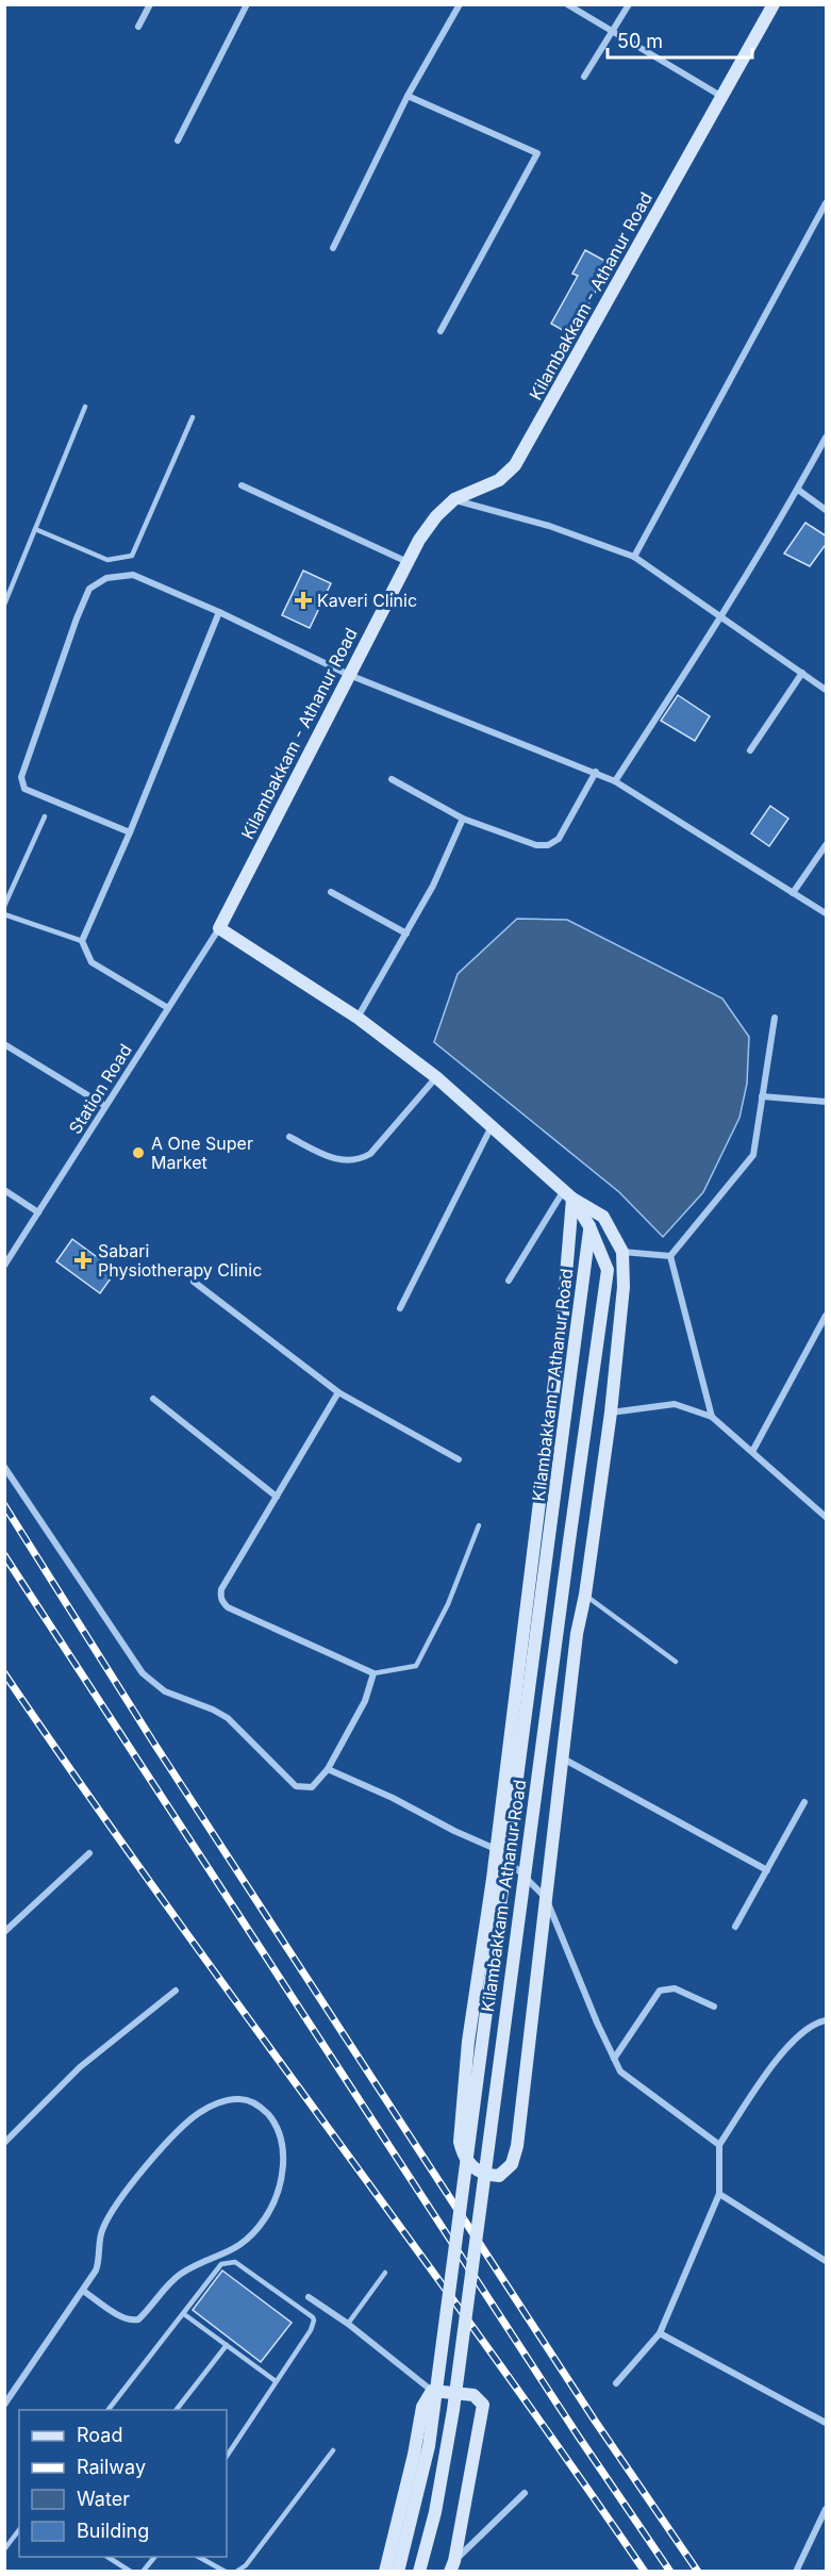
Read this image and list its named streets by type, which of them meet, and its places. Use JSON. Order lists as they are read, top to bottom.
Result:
{
  "streets": {
    "street": ["Kilambakkam - Athanur Road", "Station Road"]
  },
  "crossings": [
    ["Kilambakkam - Athanur Road", "Station Road"]
  ],
  "places": {
    "health": ["Kaveri Clinic", "Sabari Physiotherapy Clinic"],
    "other": ["A One Super Market"]
  },
  "legend": [
    "Road",
    "Railway",
    "Water",
    "Building"
  ],
  "scale_bar": "50 m"
}
